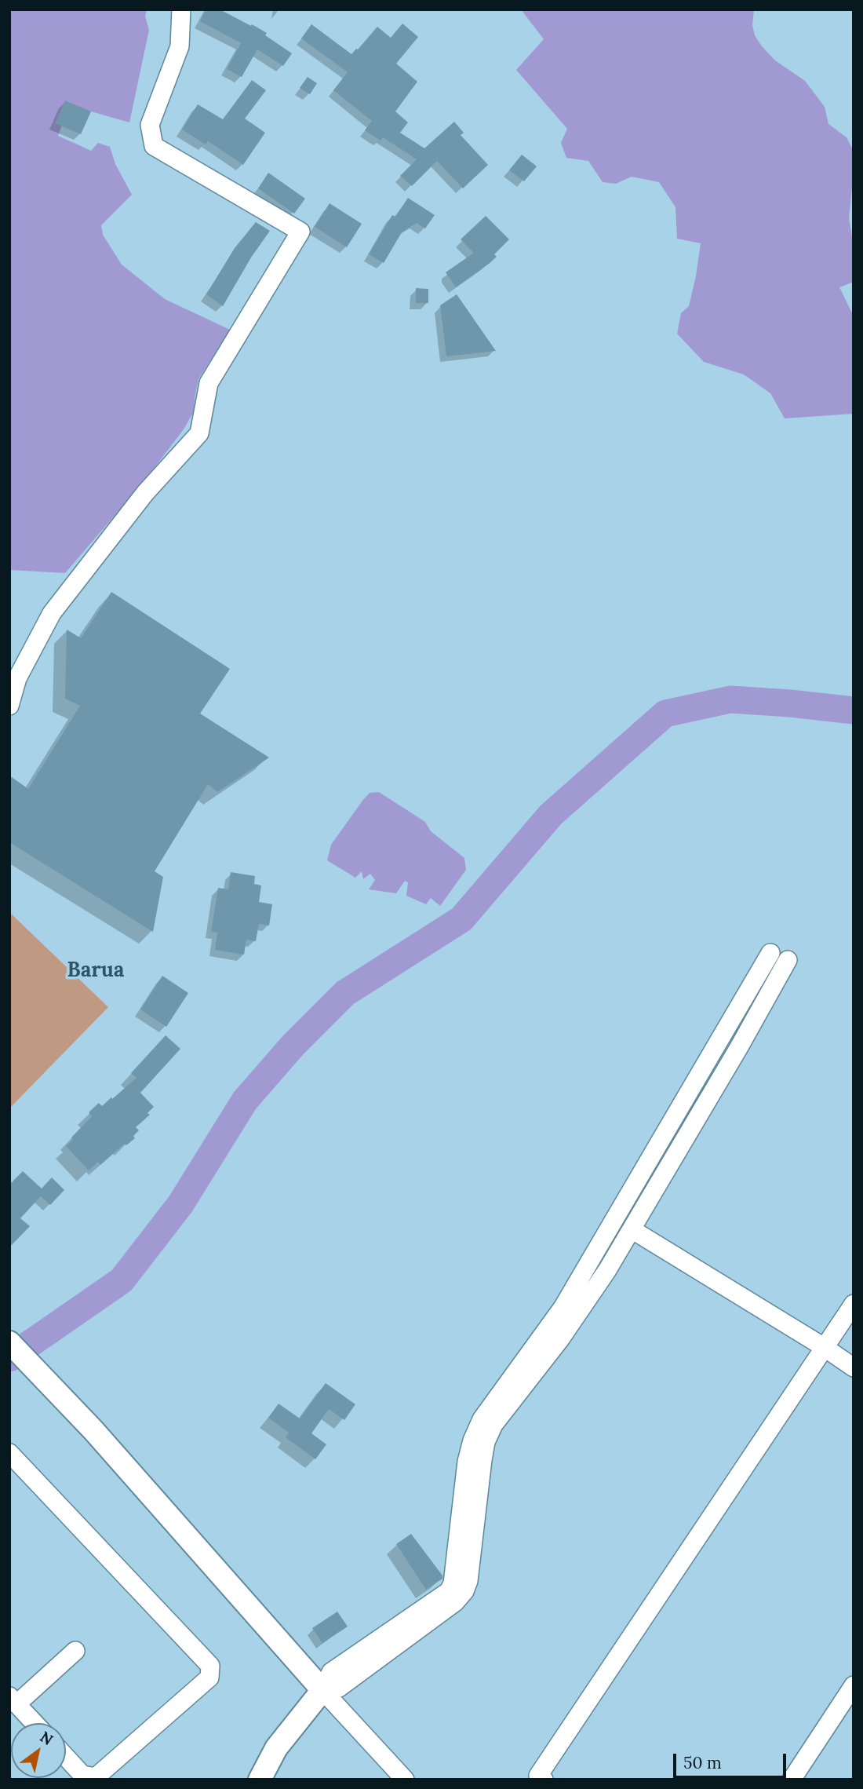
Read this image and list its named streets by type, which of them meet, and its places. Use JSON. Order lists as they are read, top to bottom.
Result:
{
  "districts": ["Barua"],
  "scale_bar": "50 m",
  "north": "top right"
}
